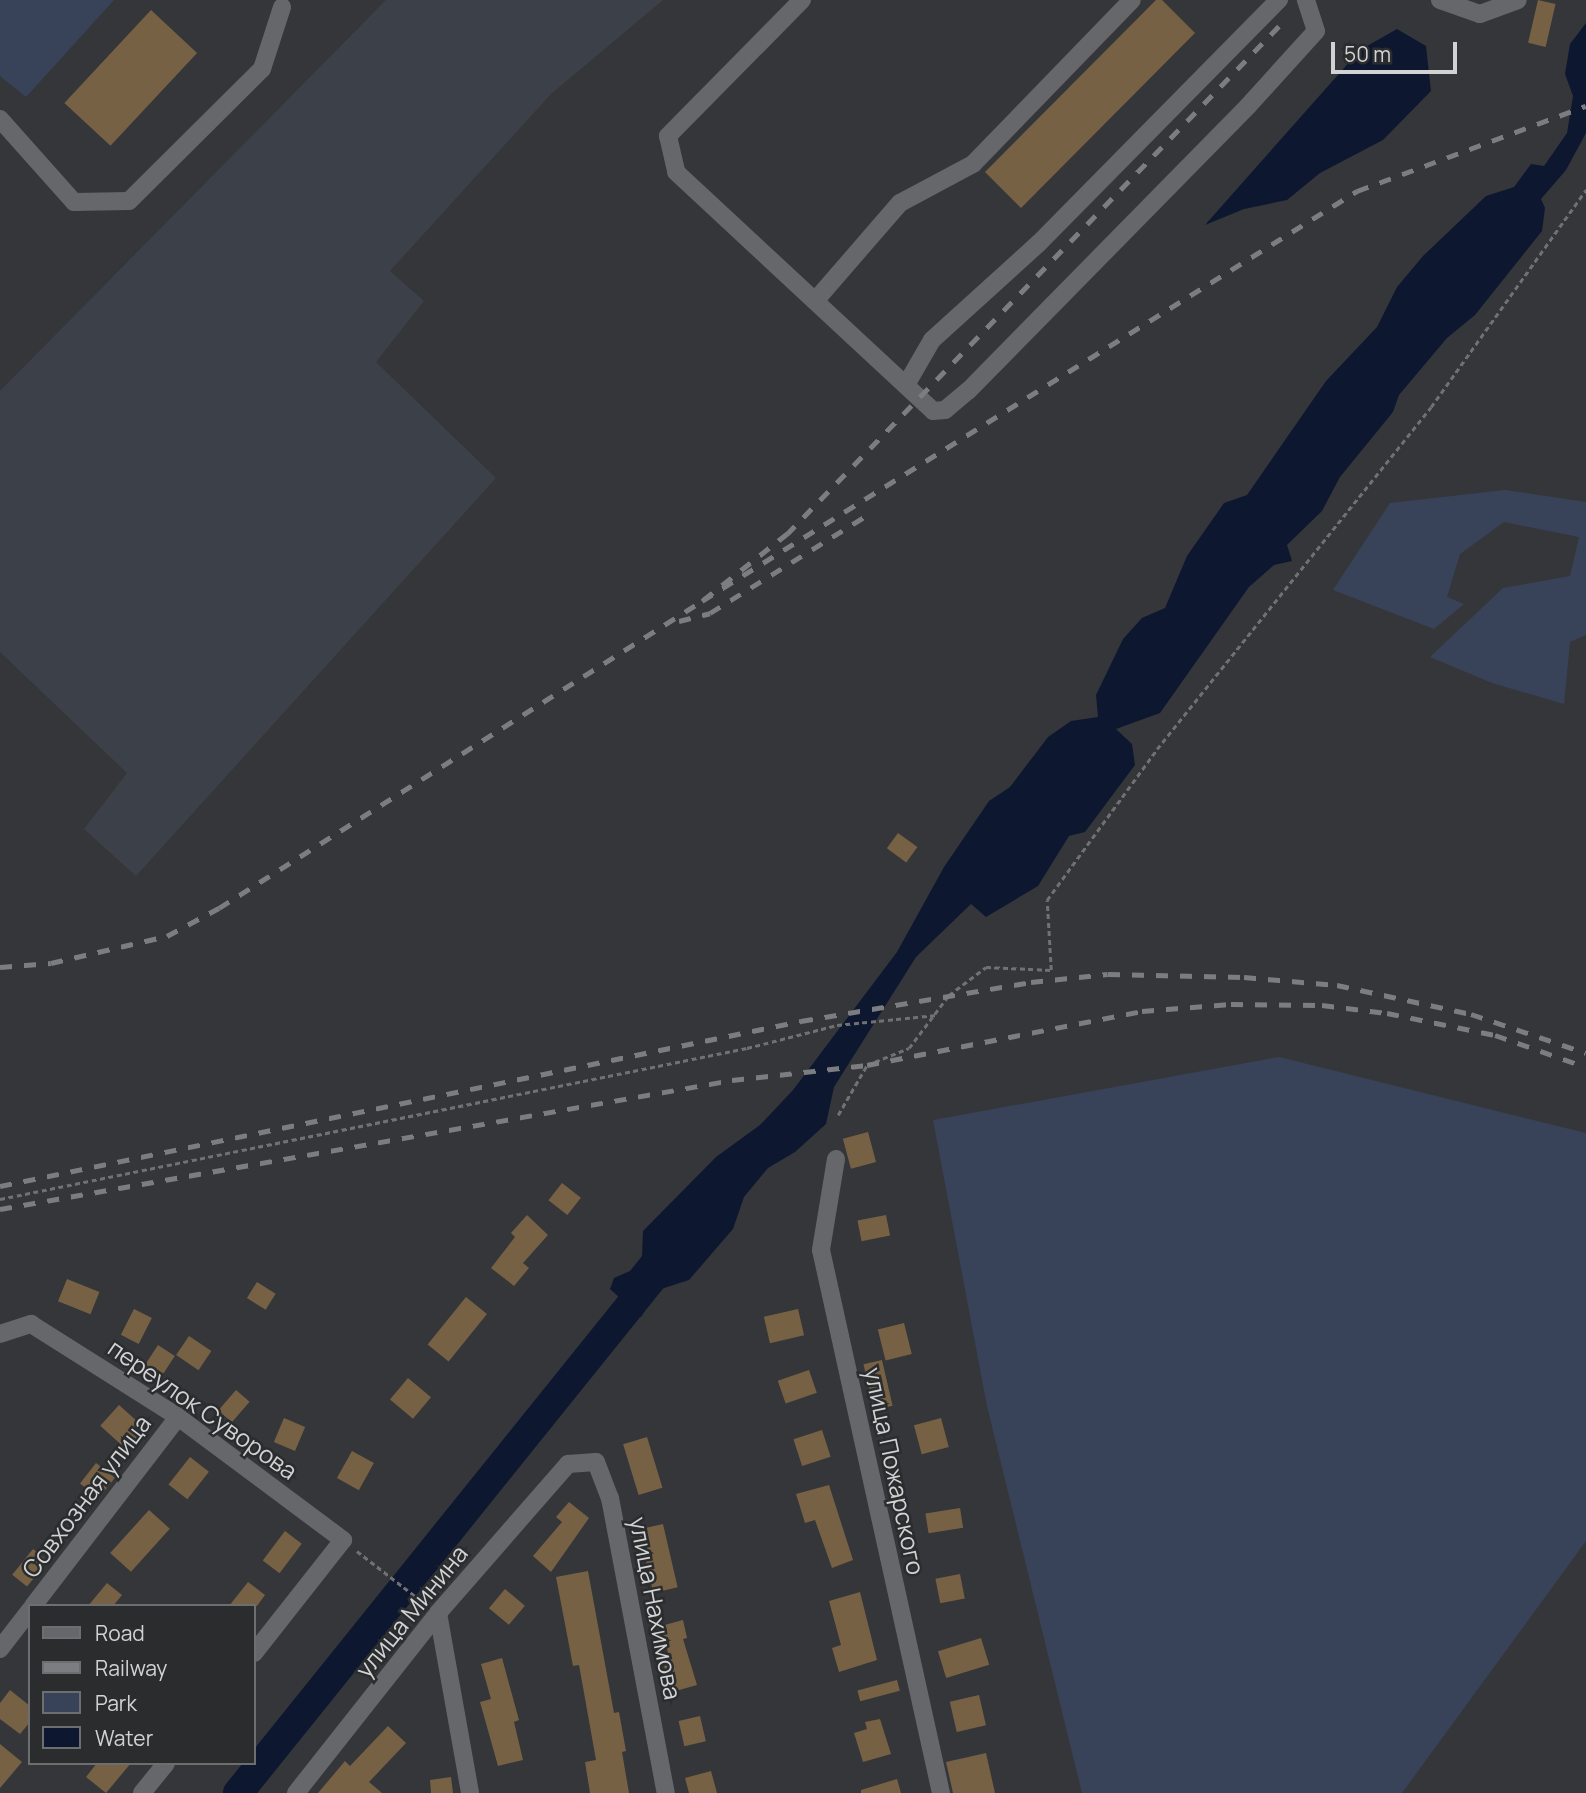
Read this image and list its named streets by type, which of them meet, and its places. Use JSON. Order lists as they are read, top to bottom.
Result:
{
  "streets": {
    "street": [
      "переулок Суворова",
      "улица Пожарского",
      "Совхозная улица",
      "улица Нахимова",
      "улица Минина"
    ]
  },
  "crossings": [
    ["переулок Суворова", "Совхозная улица"],
    ["улица Нахимова", "улица Минина"]
  ],
  "legend": [
    "Road",
    "Railway",
    "Park",
    "Water"
  ],
  "scale_bar": "50 m"
}
